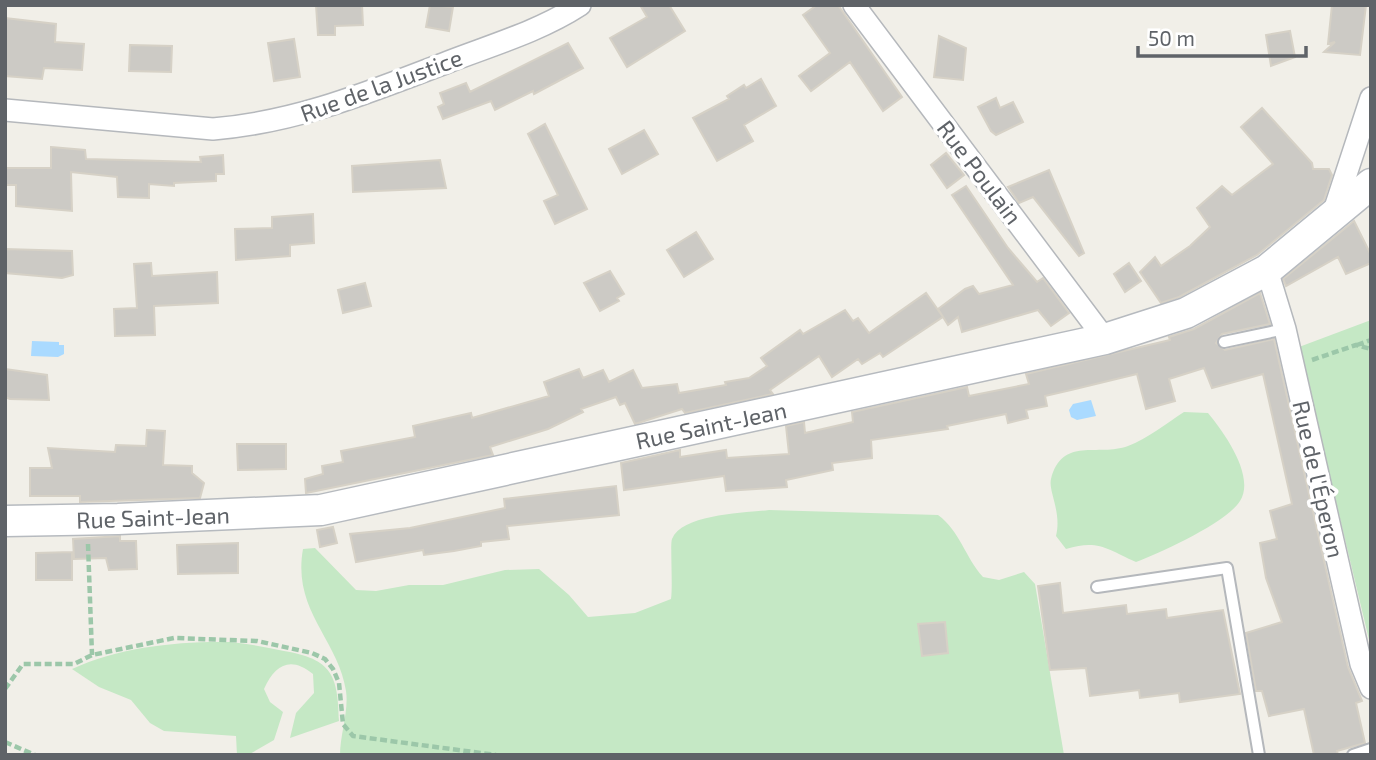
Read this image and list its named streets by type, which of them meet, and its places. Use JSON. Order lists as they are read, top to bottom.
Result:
{
  "streets": {
    "street": [
      "Rue de la Justice",
      "Rue Poulain",
      "Rue Saint-Jean",
      "Rue de l'Éperon"
    ]
  },
  "crossings": [
    ["Rue Poulain", "Rue Saint-Jean"],
    ["Rue Saint-Jean", "Rue de l'Éperon"]
  ],
  "scale_bar": "50 m"
}
